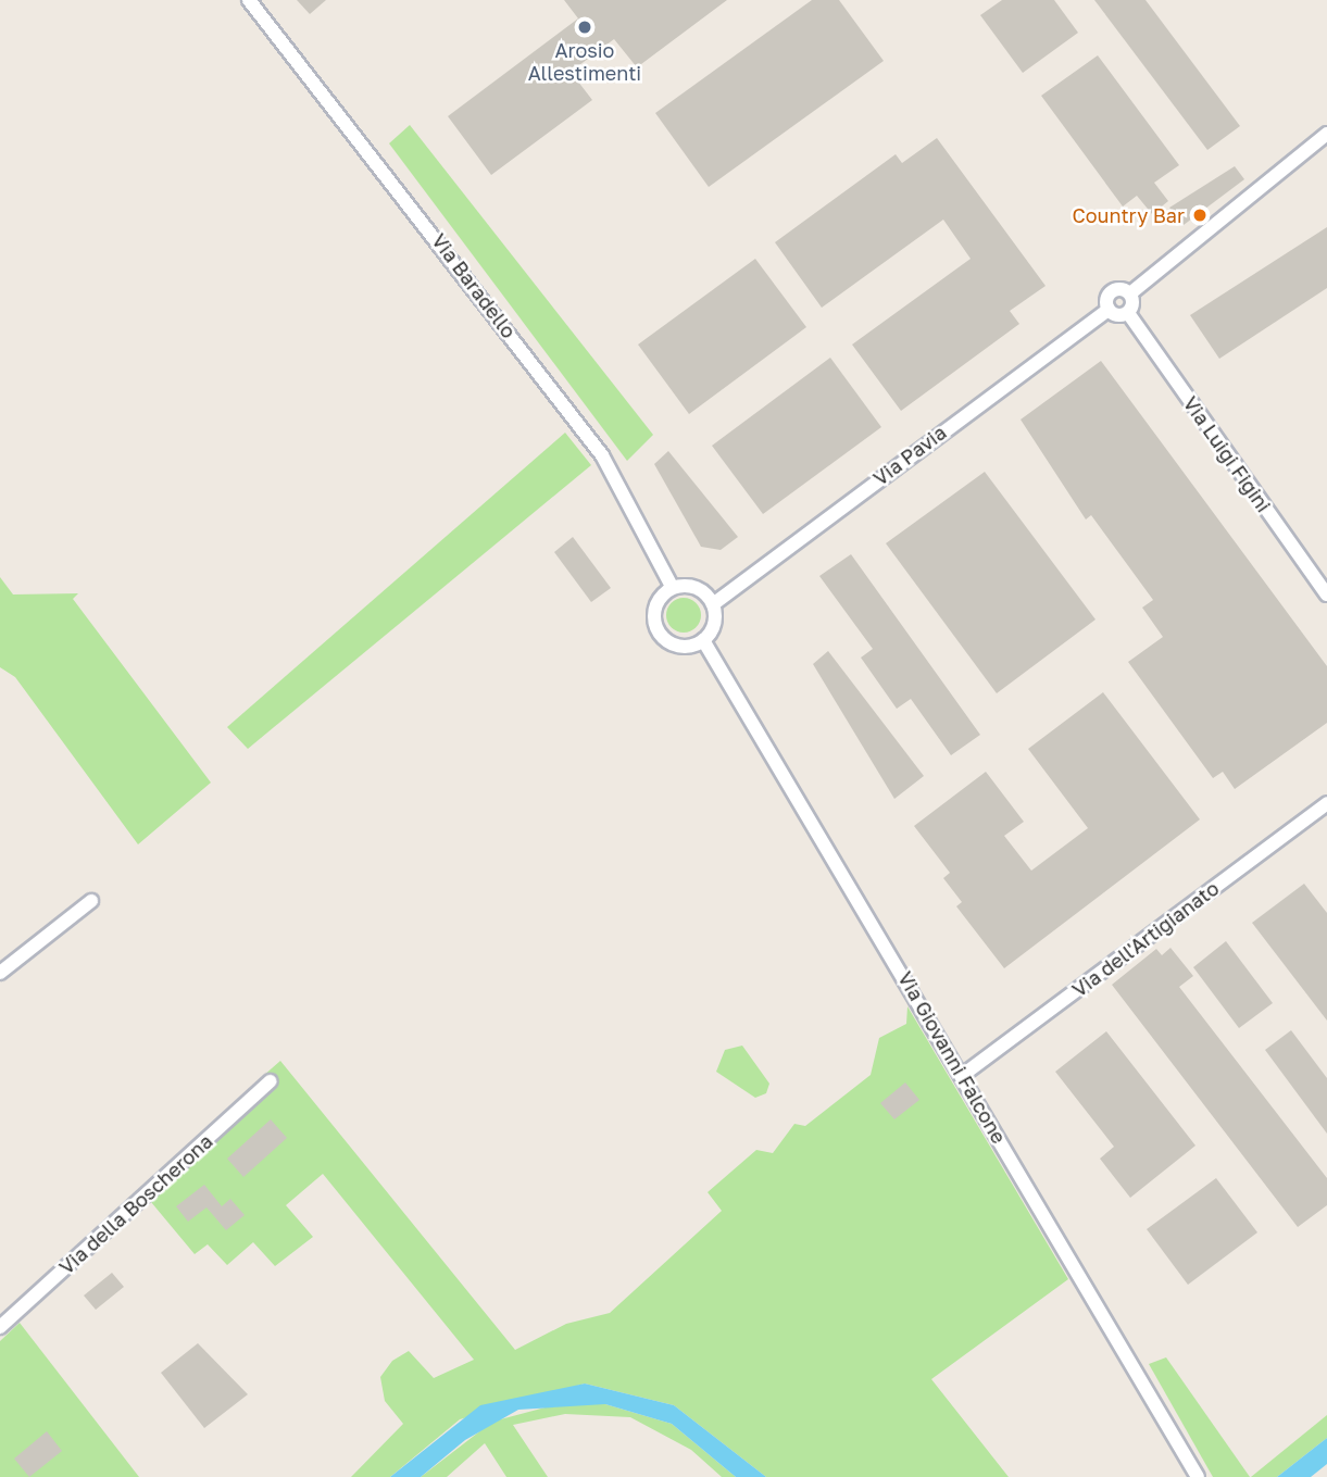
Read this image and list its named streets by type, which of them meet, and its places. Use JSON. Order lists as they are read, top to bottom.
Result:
{
  "streets": {
    "street": [
      "Via Baradello",
      "Via Luigi Figini",
      "Via Pavia",
      "Via dell'Artigianato",
      "Via Giovanni Falcone",
      "Via della Boscherona"
    ]
  },
  "crossings": [
    ["Via Baradello", "Via Pavia"],
    ["Via Baradello", "Via Giovanni Falcone"],
    ["Via Pavia", "Via Giovanni Falcone"],
    ["Via dell'Artigianato", "Via Giovanni Falcone"]
  ],
  "places": ["Arosio Allestimenti", "Country Bar"]
}
